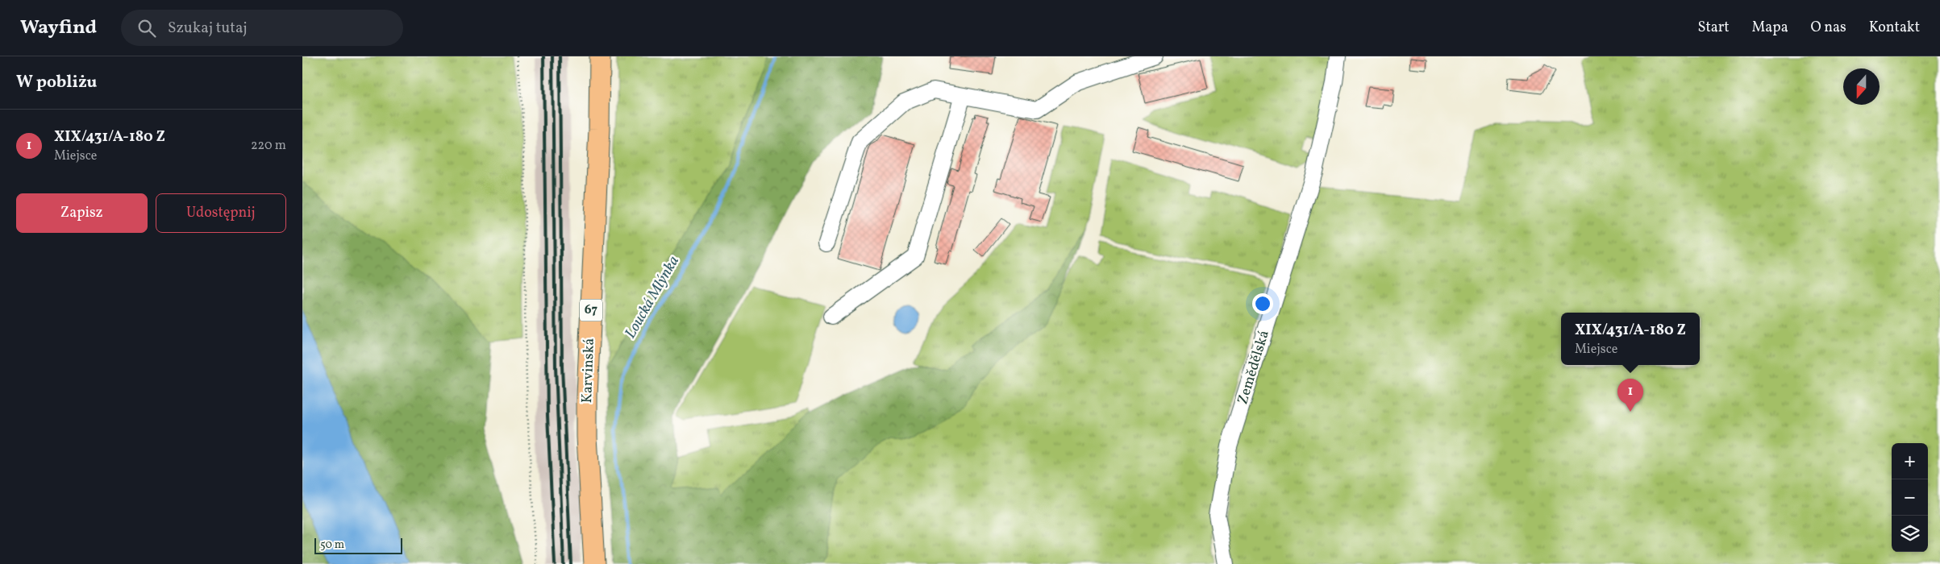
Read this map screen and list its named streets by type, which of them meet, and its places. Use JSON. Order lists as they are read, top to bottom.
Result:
{
  "streets": {
    "main road": ["67", "Karvinská"],
    "street": ["Zemědělská"]
  },
  "water": ["Loucká Mlýnka"],
  "scale_bar": "50 m",
  "north": "bottom",
  "page": {
    "header": "Wayfind",
    "search": "Szukaj tutaj",
    "nav": [
      "Start",
      "Mapa",
      "O nas",
      "Kontakt"
    ],
    "heading": "W pobliżu",
    "list": [
      {
        "mark": "1",
        "name": "XIX/431/A-180 Z",
        "note": "Miejsce",
        "value": "220 m"
      }
    ],
    "buttons": ["Zapisz", "Udostępnij"],
    "popup": ["XIX/431/A-180 Z", "Miejsce"],
    "pins": "1",
    "map_buttons": ["+", "−"],
    "scale": "50 m"
  }
}
